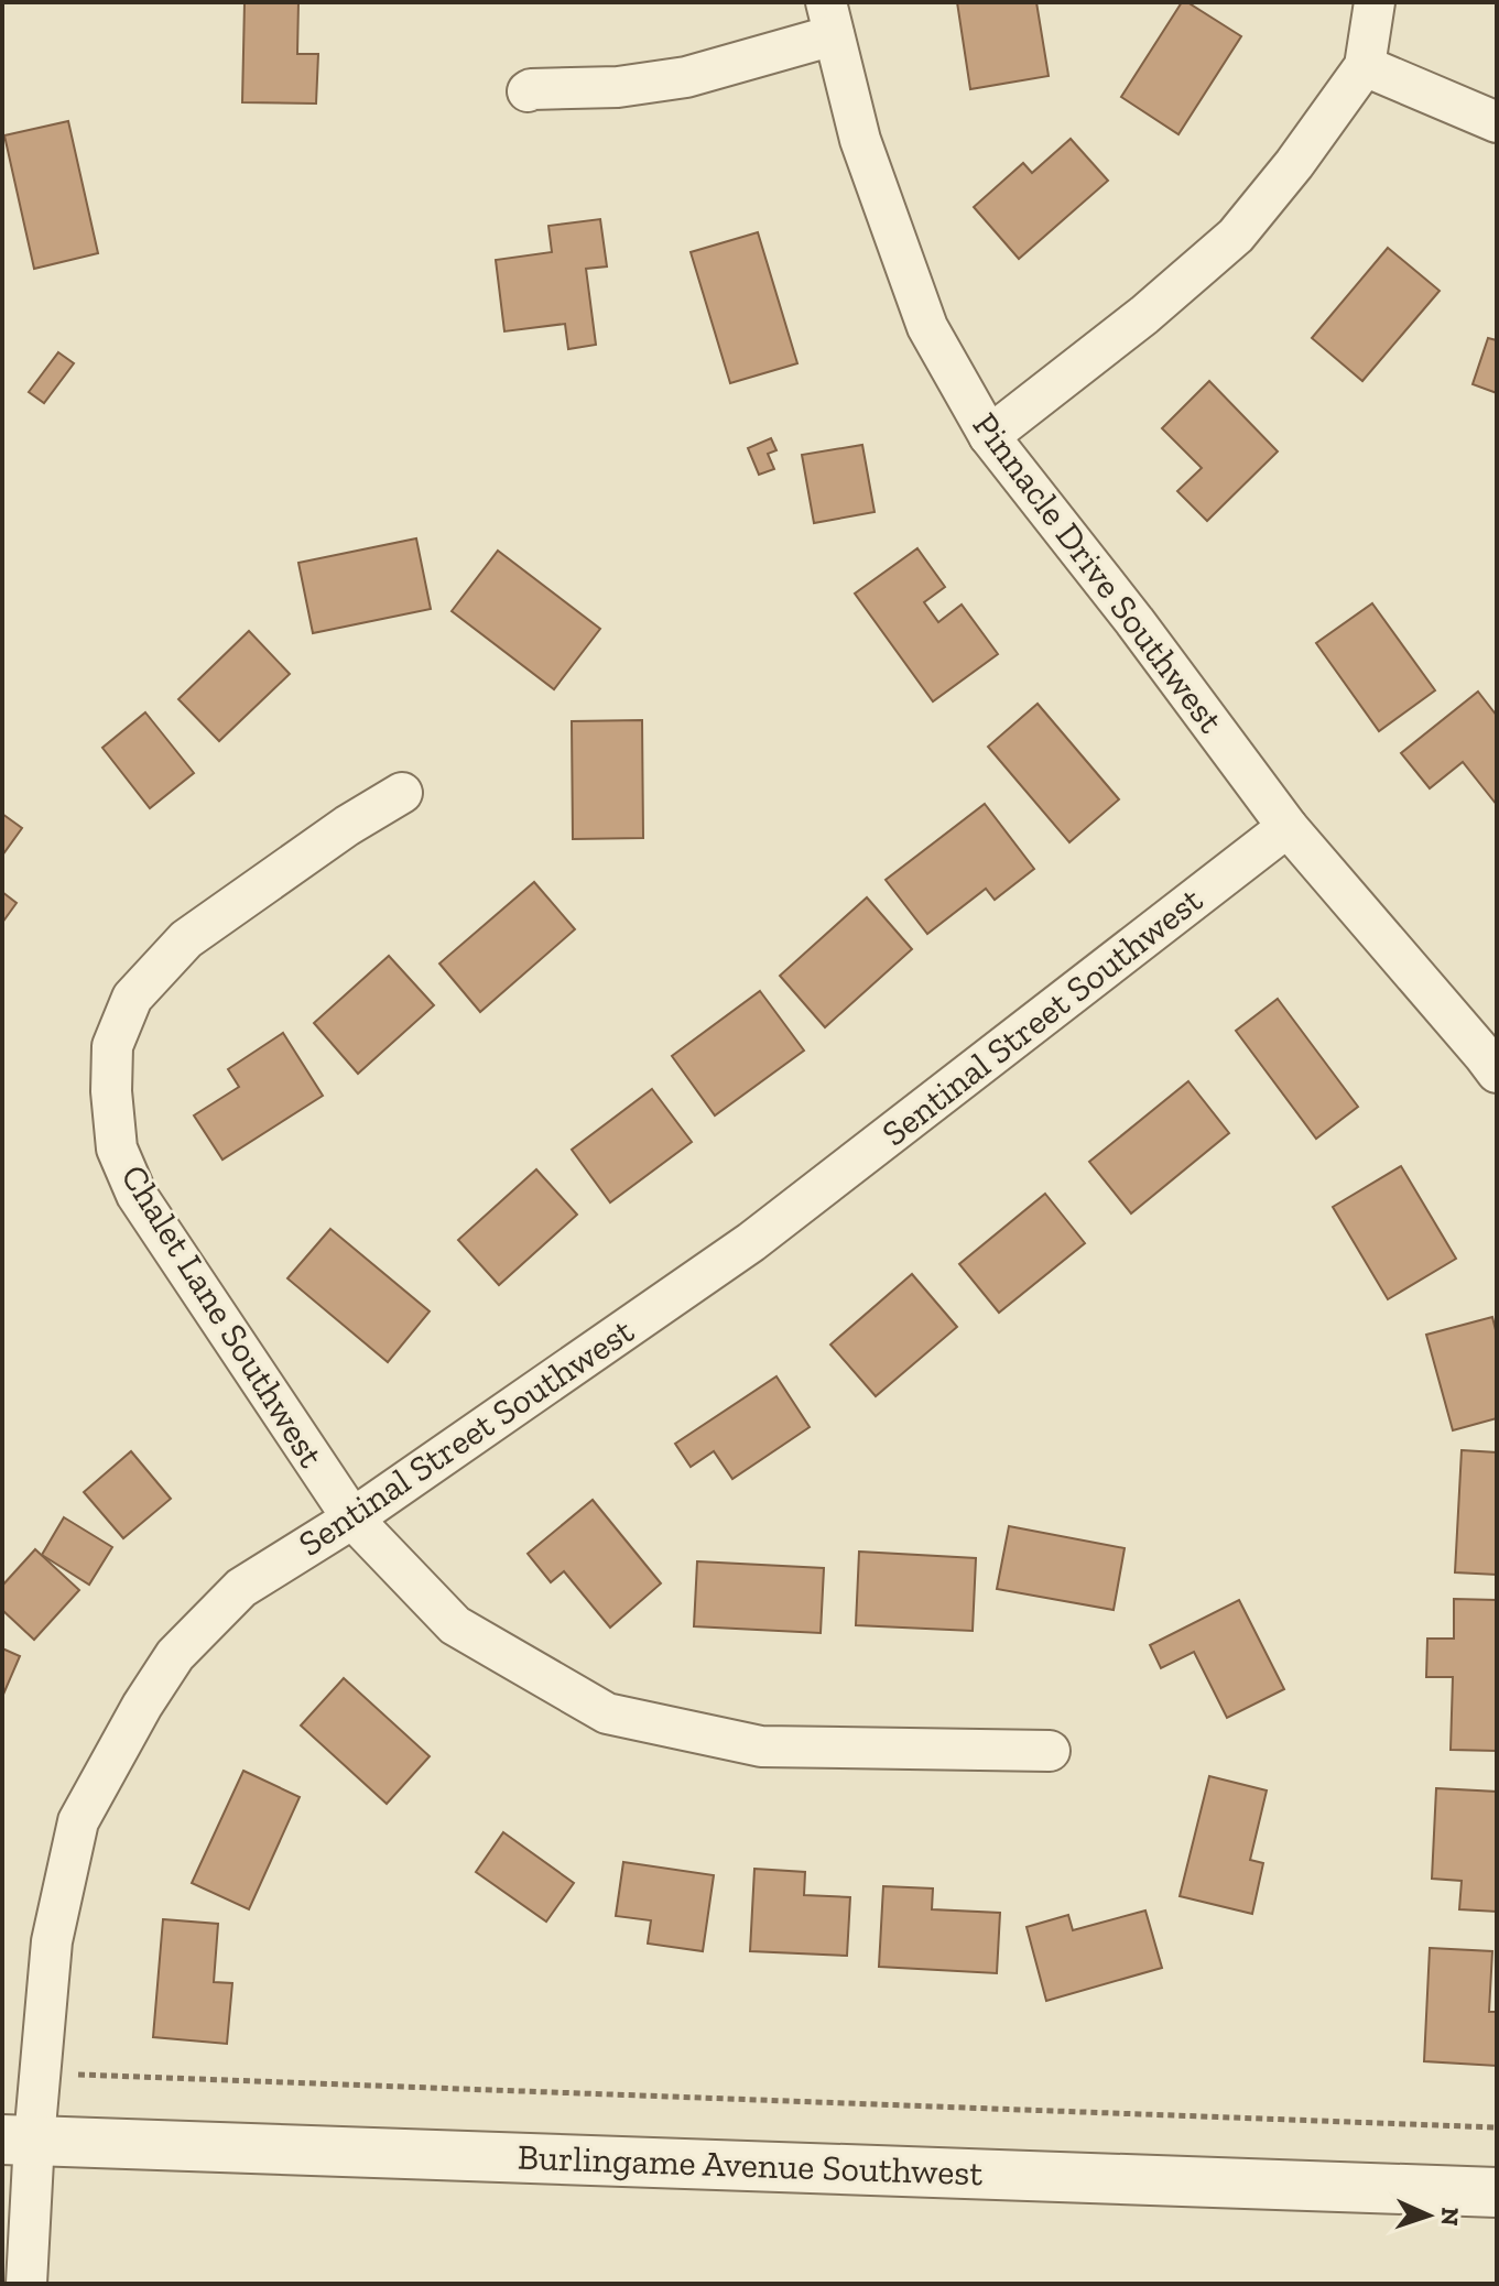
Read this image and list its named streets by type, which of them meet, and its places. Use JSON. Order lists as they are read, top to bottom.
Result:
{
  "streets": {
    "street": [
      "Pinnacle Drive Southwest",
      "Sentinal Street Southwest",
      "Chalet Lane Southwest",
      "Burlingame Avenue Southwest"
    ]
  },
  "crossings": [
    ["Pinnacle Drive Southwest", "Sentinal Street Southwest"],
    ["Sentinal Street Southwest", "Chalet Lane Southwest"],
    ["Sentinal Street Southwest", "Burlingame Avenue Southwest"]
  ],
  "north": "right"
}
